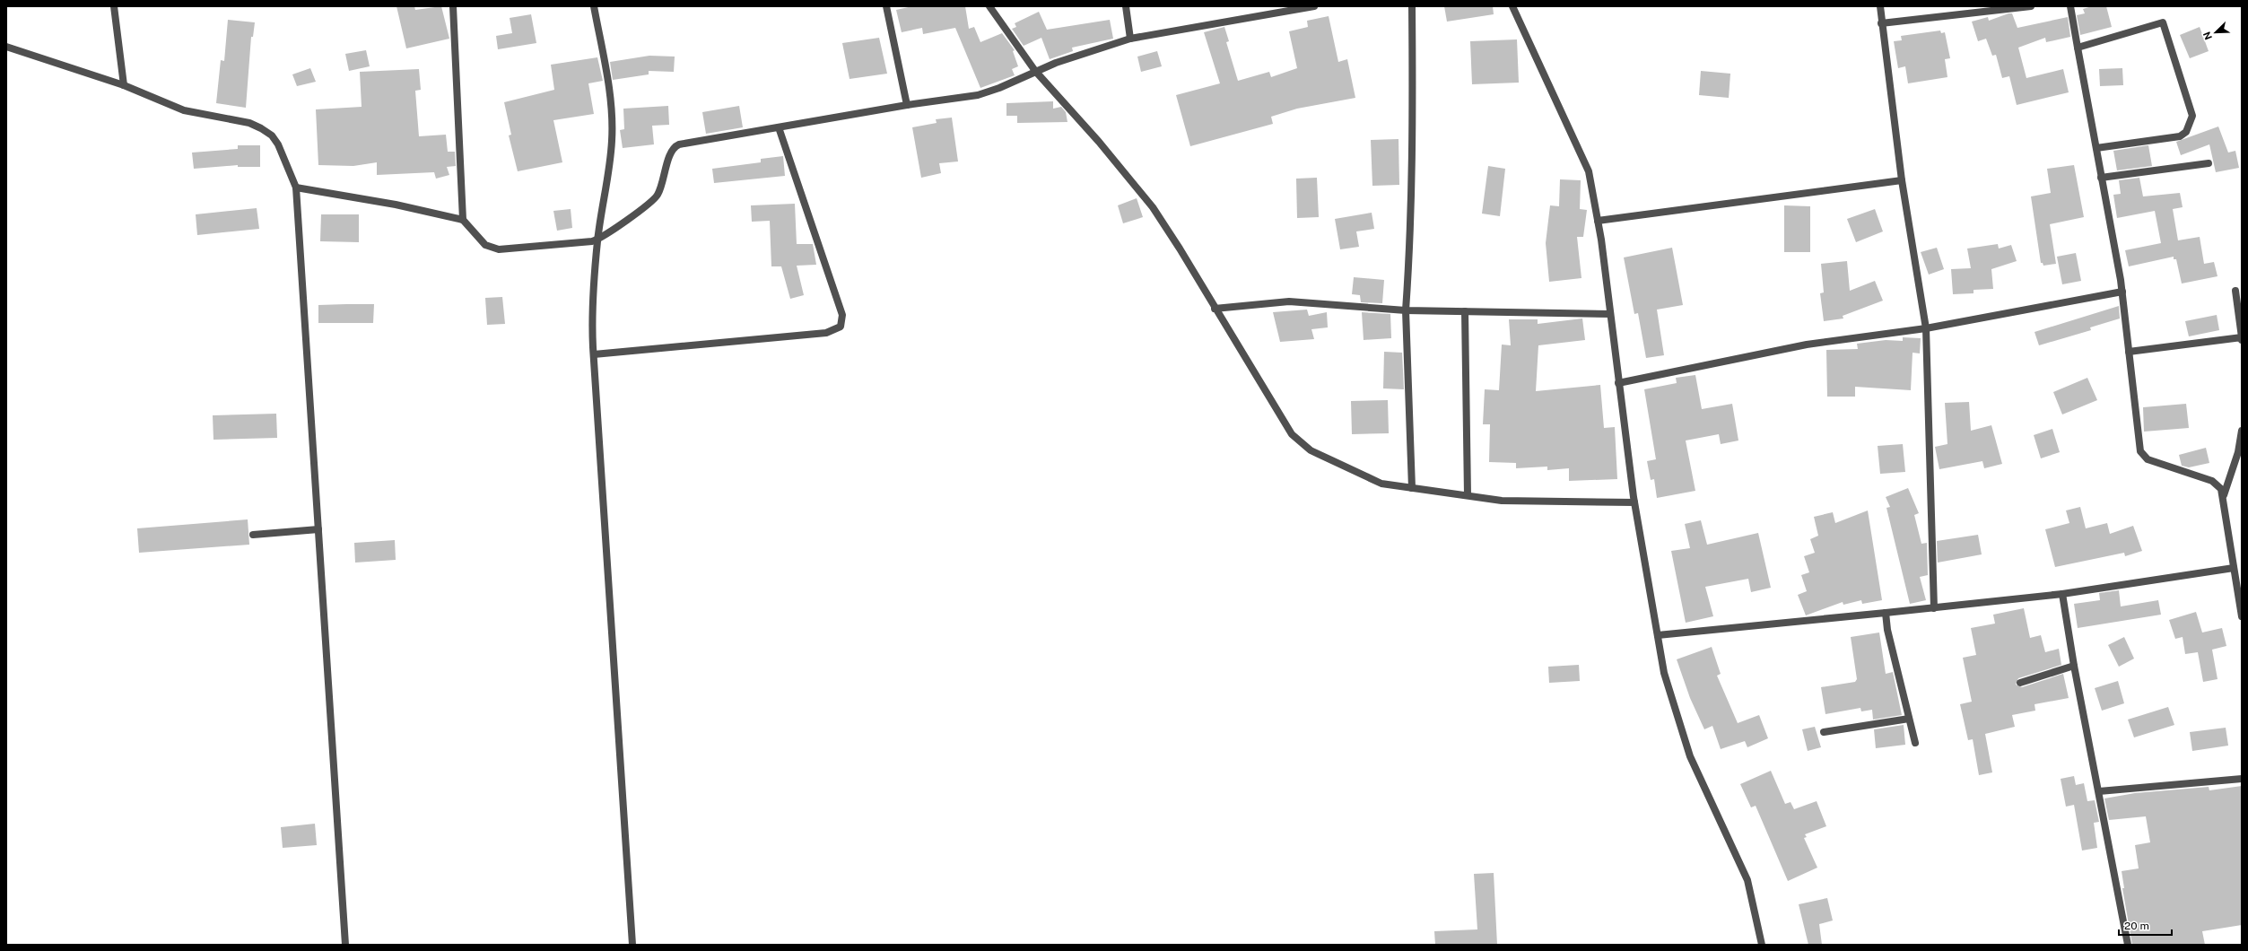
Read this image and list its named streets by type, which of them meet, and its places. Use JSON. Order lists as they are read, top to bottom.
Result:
{
  "scale_bar": "20 m",
  "north": "bottom left"
}
